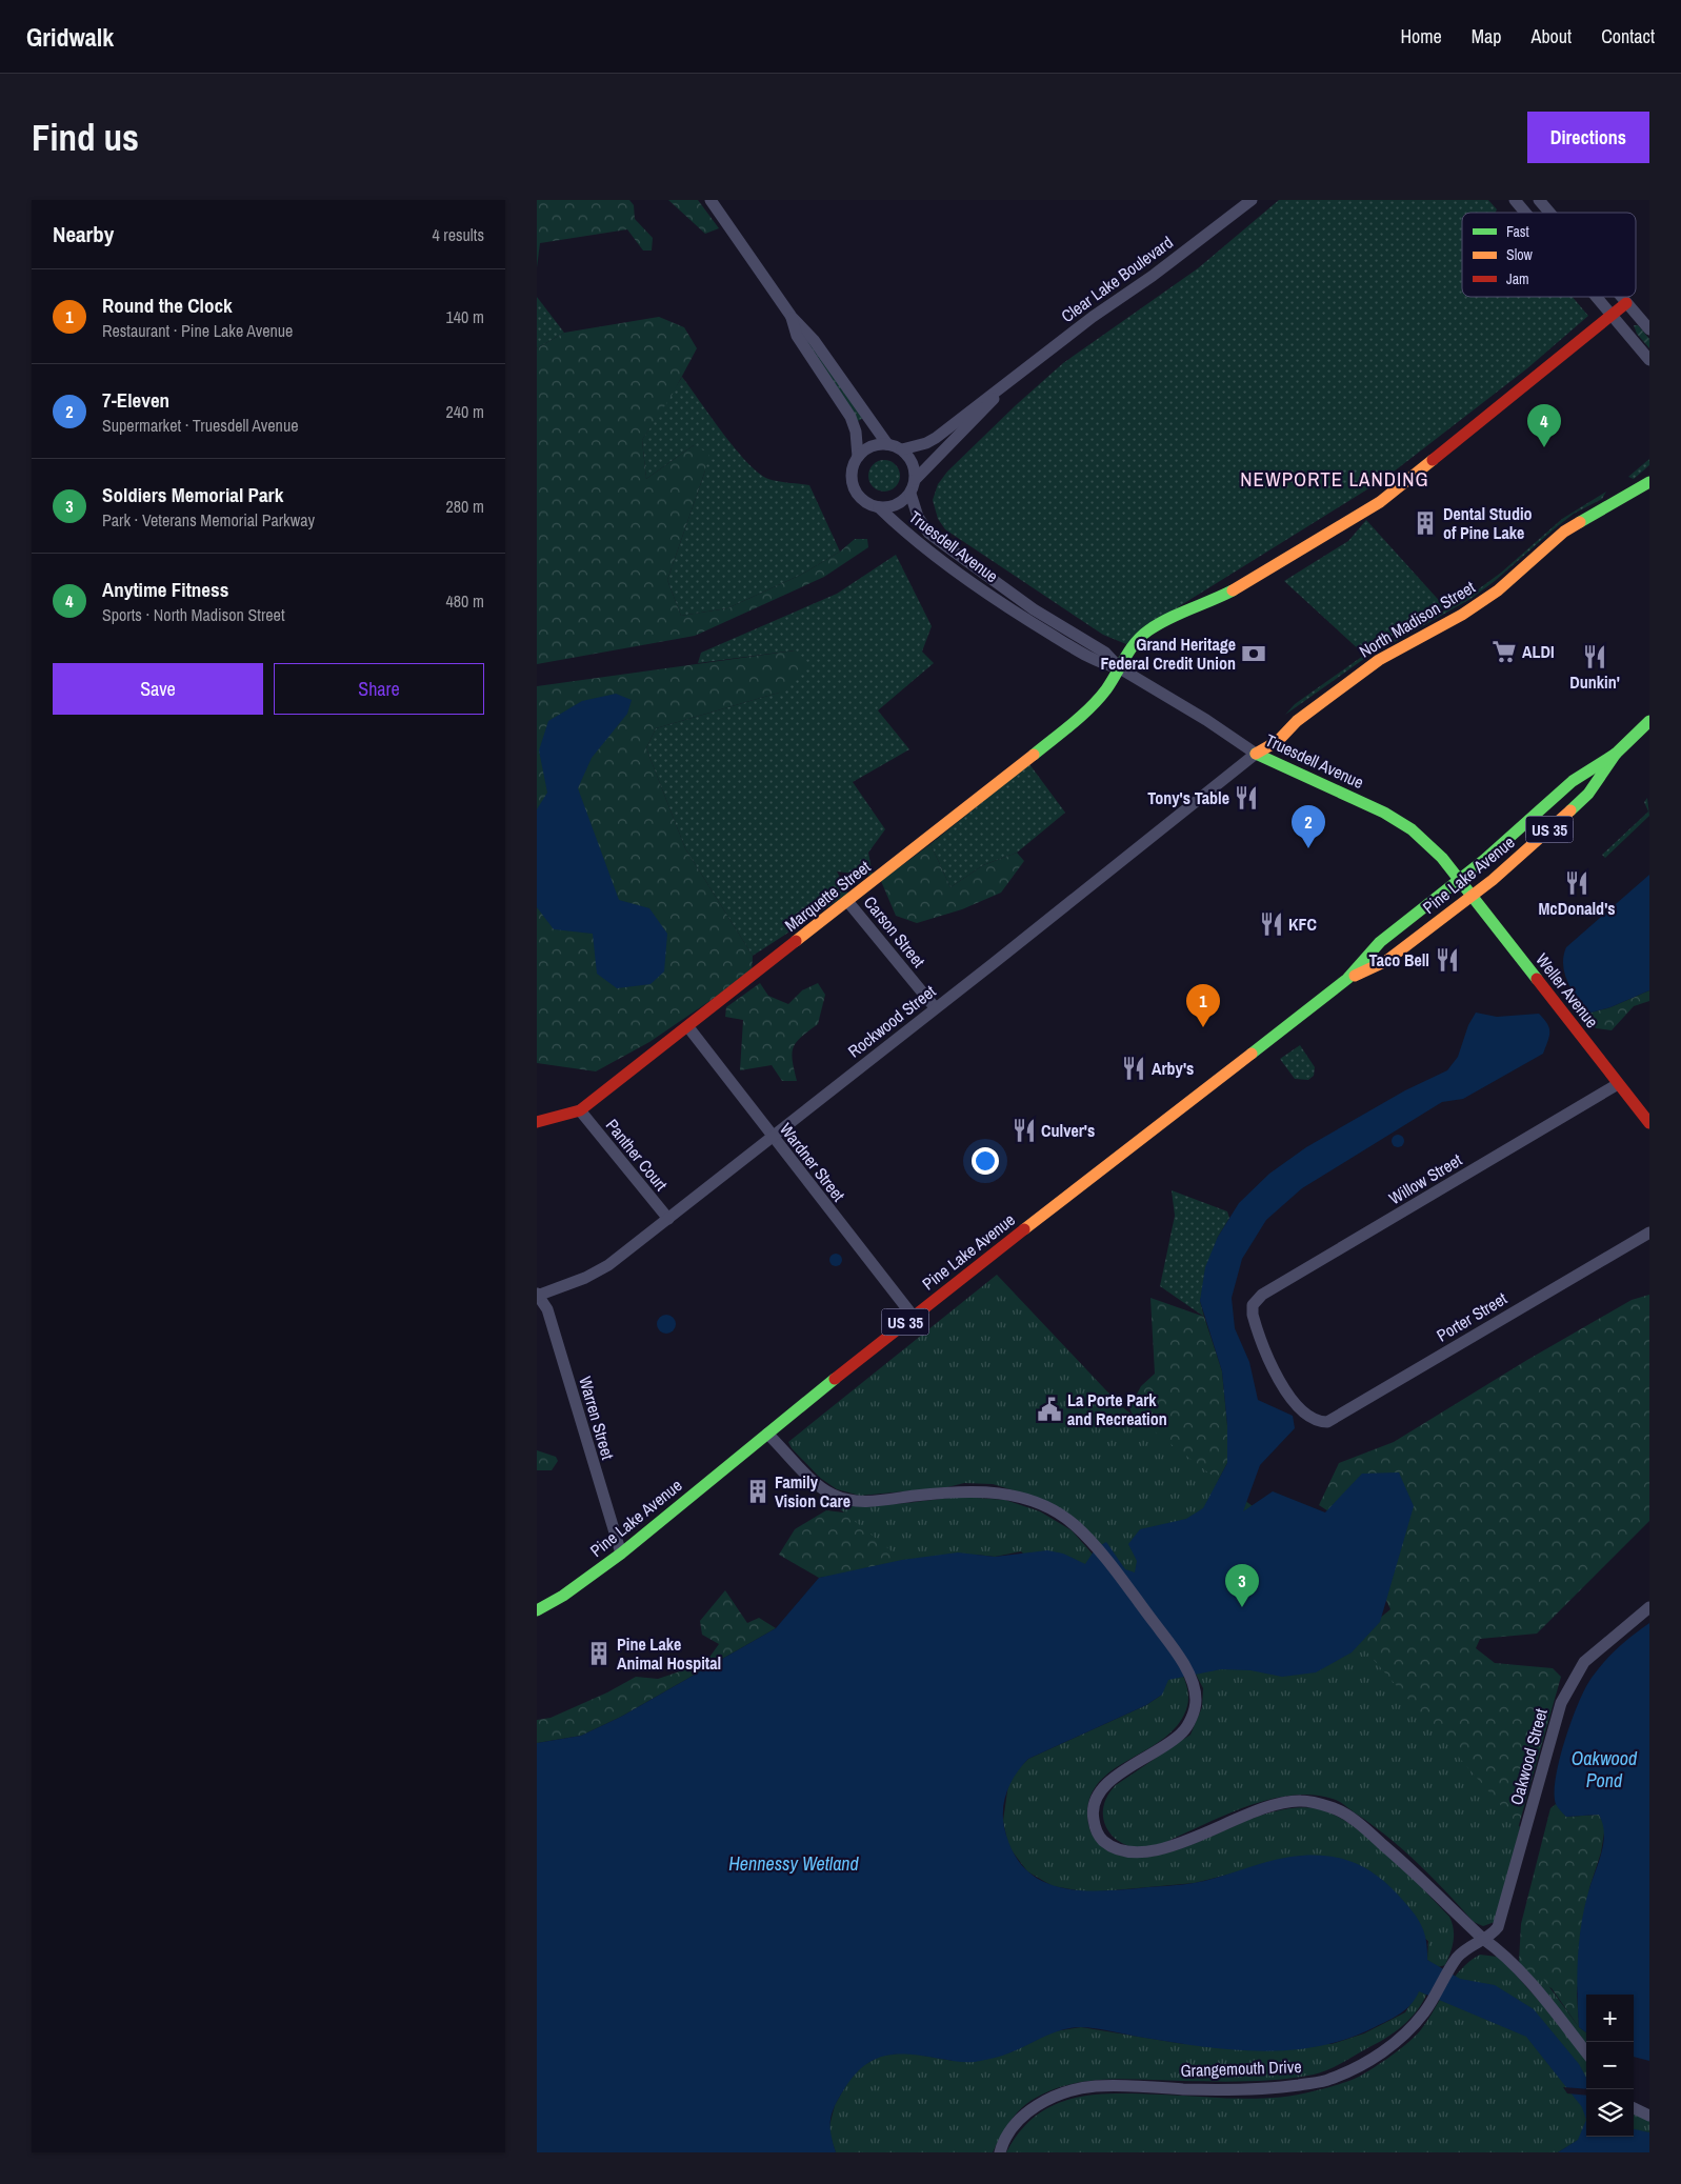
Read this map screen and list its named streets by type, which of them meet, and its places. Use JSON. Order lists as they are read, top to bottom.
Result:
{
  "streets": {
    "street": [
      "Clear Lake Boulevard",
      "Truesdell Avenue",
      "North Madison Street",
      "US 35",
      "Pine Lake Avenue",
      "Marquette Street",
      "Carson Street",
      "Weller Avenue",
      "Rockwood Street",
      "Panther Court",
      "Wardner Street",
      "Willow Street",
      "Porter Street",
      "Warren Street",
      "Oakwood Street",
      "Grangemouth Drive"
    ]
  },
  "crossings": [
    ["Clear Lake Boulevard", "Truesdell Avenue"],
    ["Truesdell Avenue", "North Madison Street"],
    ["Truesdell Avenue", "Pine Lake Avenue"],
    ["Truesdell Avenue", "Marquette Street"],
    ["Truesdell Avenue", "Weller Avenue"],
    ["Truesdell Avenue", "Rockwood Street"],
    ["North Madison Street", "Rockwood Street"],
    ["Pine Lake Avenue", "Weller Avenue"],
    ["Pine Lake Avenue", "Wardner Street"],
    ["Pine Lake Avenue", "Warren Street"],
    ["Marquette Street", "Carson Street"],
    ["Marquette Street", "Panther Court"],
    ["Marquette Street", "Wardner Street"],
    ["Carson Street", "Rockwood Street"],
    ["Weller Avenue", "Willow Street"],
    ["Rockwood Street", "Panther Court"],
    ["Rockwood Street", "Wardner Street"],
    ["Rockwood Street", "Warren Street"],
    ["Willow Street", "Porter Street"],
    ["Oakwood Street", "Grangemouth Drive"]
  ],
  "districts": ["NEWPORTE LANDING"],
  "water": ["Oakwood Pond", "Hennessy Wetland"],
  "places": {
    "building": ["Dental Studio of Pine Lake", "Family Vision Care", "Pine Lake Animal Hospital"],
    "supermarket": ["ALDI"],
    "bank": ["Grand Heritage Federal Credit Union"],
    "restaurant": [
      "Dunkin'",
      "Tony's Table",
      "McDonald's",
      "KFC",
      "Taco Bell",
      "Arby's",
      "Culver's"
    ],
    "public building": ["La Porte Park and Recreation"]
  },
  "legend": ["Fast", "Slow", "Jam"],
  "page": {
    "header": "Gridwalk",
    "nav": [
      "Home",
      "Map",
      "About",
      "Contact"
    ],
    "buttons": [
      "Directions",
      ["Save", "Share"]
    ],
    "title": "Find us",
    "heading": ["Nearby", "4 results"],
    "list": [
      {
        "mark": "1",
        "name": "Round the Clock",
        "note": "Restaurant · Pine Lake Avenue",
        "value": "140 m"
      },
      {
        "mark": "2",
        "name": "7-Eleven",
        "note": "Supermarket · Truesdell Avenue",
        "value": "240 m"
      },
      {
        "mark": "3",
        "name": "Soldiers Memorial Park",
        "note": "Park · Veterans Memorial Parkway",
        "value": "280 m"
      },
      {
        "mark": "4",
        "name": "Anytime Fitness",
        "note": "Sports · North Madison Street",
        "value": "480 m"
      }
    ],
    "pins": [
      "4",
      "2",
      "1",
      "3"
    ],
    "map_buttons": ["+", "−"]
  }
}
